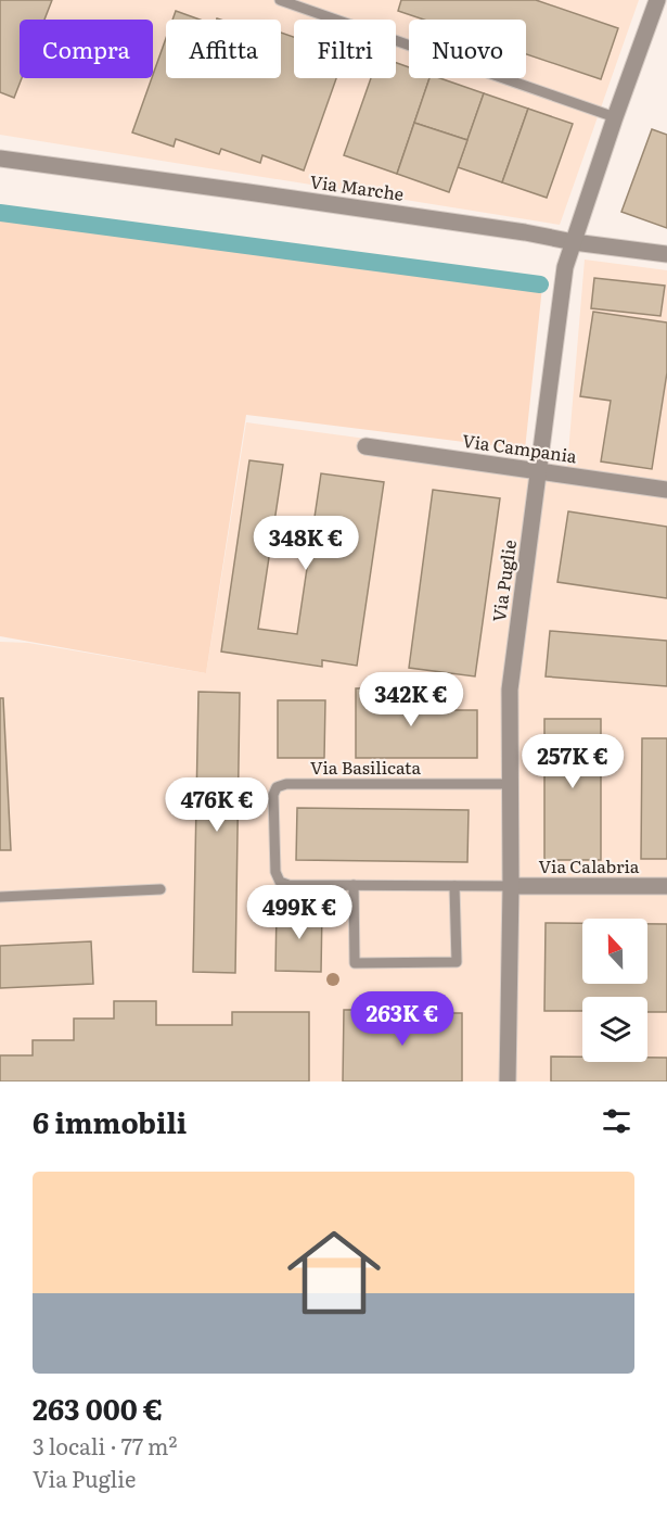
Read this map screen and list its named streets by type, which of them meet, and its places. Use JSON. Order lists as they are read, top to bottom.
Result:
{
  "streets": {
    "street": [
      "Via Marche",
      "Via Campania",
      "Via Puglie",
      "Via Calabria"
    ],
    "lane": ["Via Basilicata"]
  },
  "crossings": [
    ["Via Marche", "Via Puglie"],
    ["Via Campania", "Via Puglie"],
    ["Via Puglie", "Via Basilicata"],
    ["Via Puglie", "Via Calabria"],
    ["Via Basilicata", "Via Calabria"]
  ],
  "north": "top",
  "page": {
    "chip": [
      "Compra",
      "Affitta",
      "Filtri",
      "Nuovo"
    ],
    "price": [
      "348K €",
      "342K €",
      "257K €",
      "476K €",
      "499K €",
      "263K €"
    ],
    "heading": "6 immobili",
    "list": [
      {
        "name": "263 000 €",
        "note": "3 locali · 77 m² · Via Puglie"
      }
    ]
  }
}
